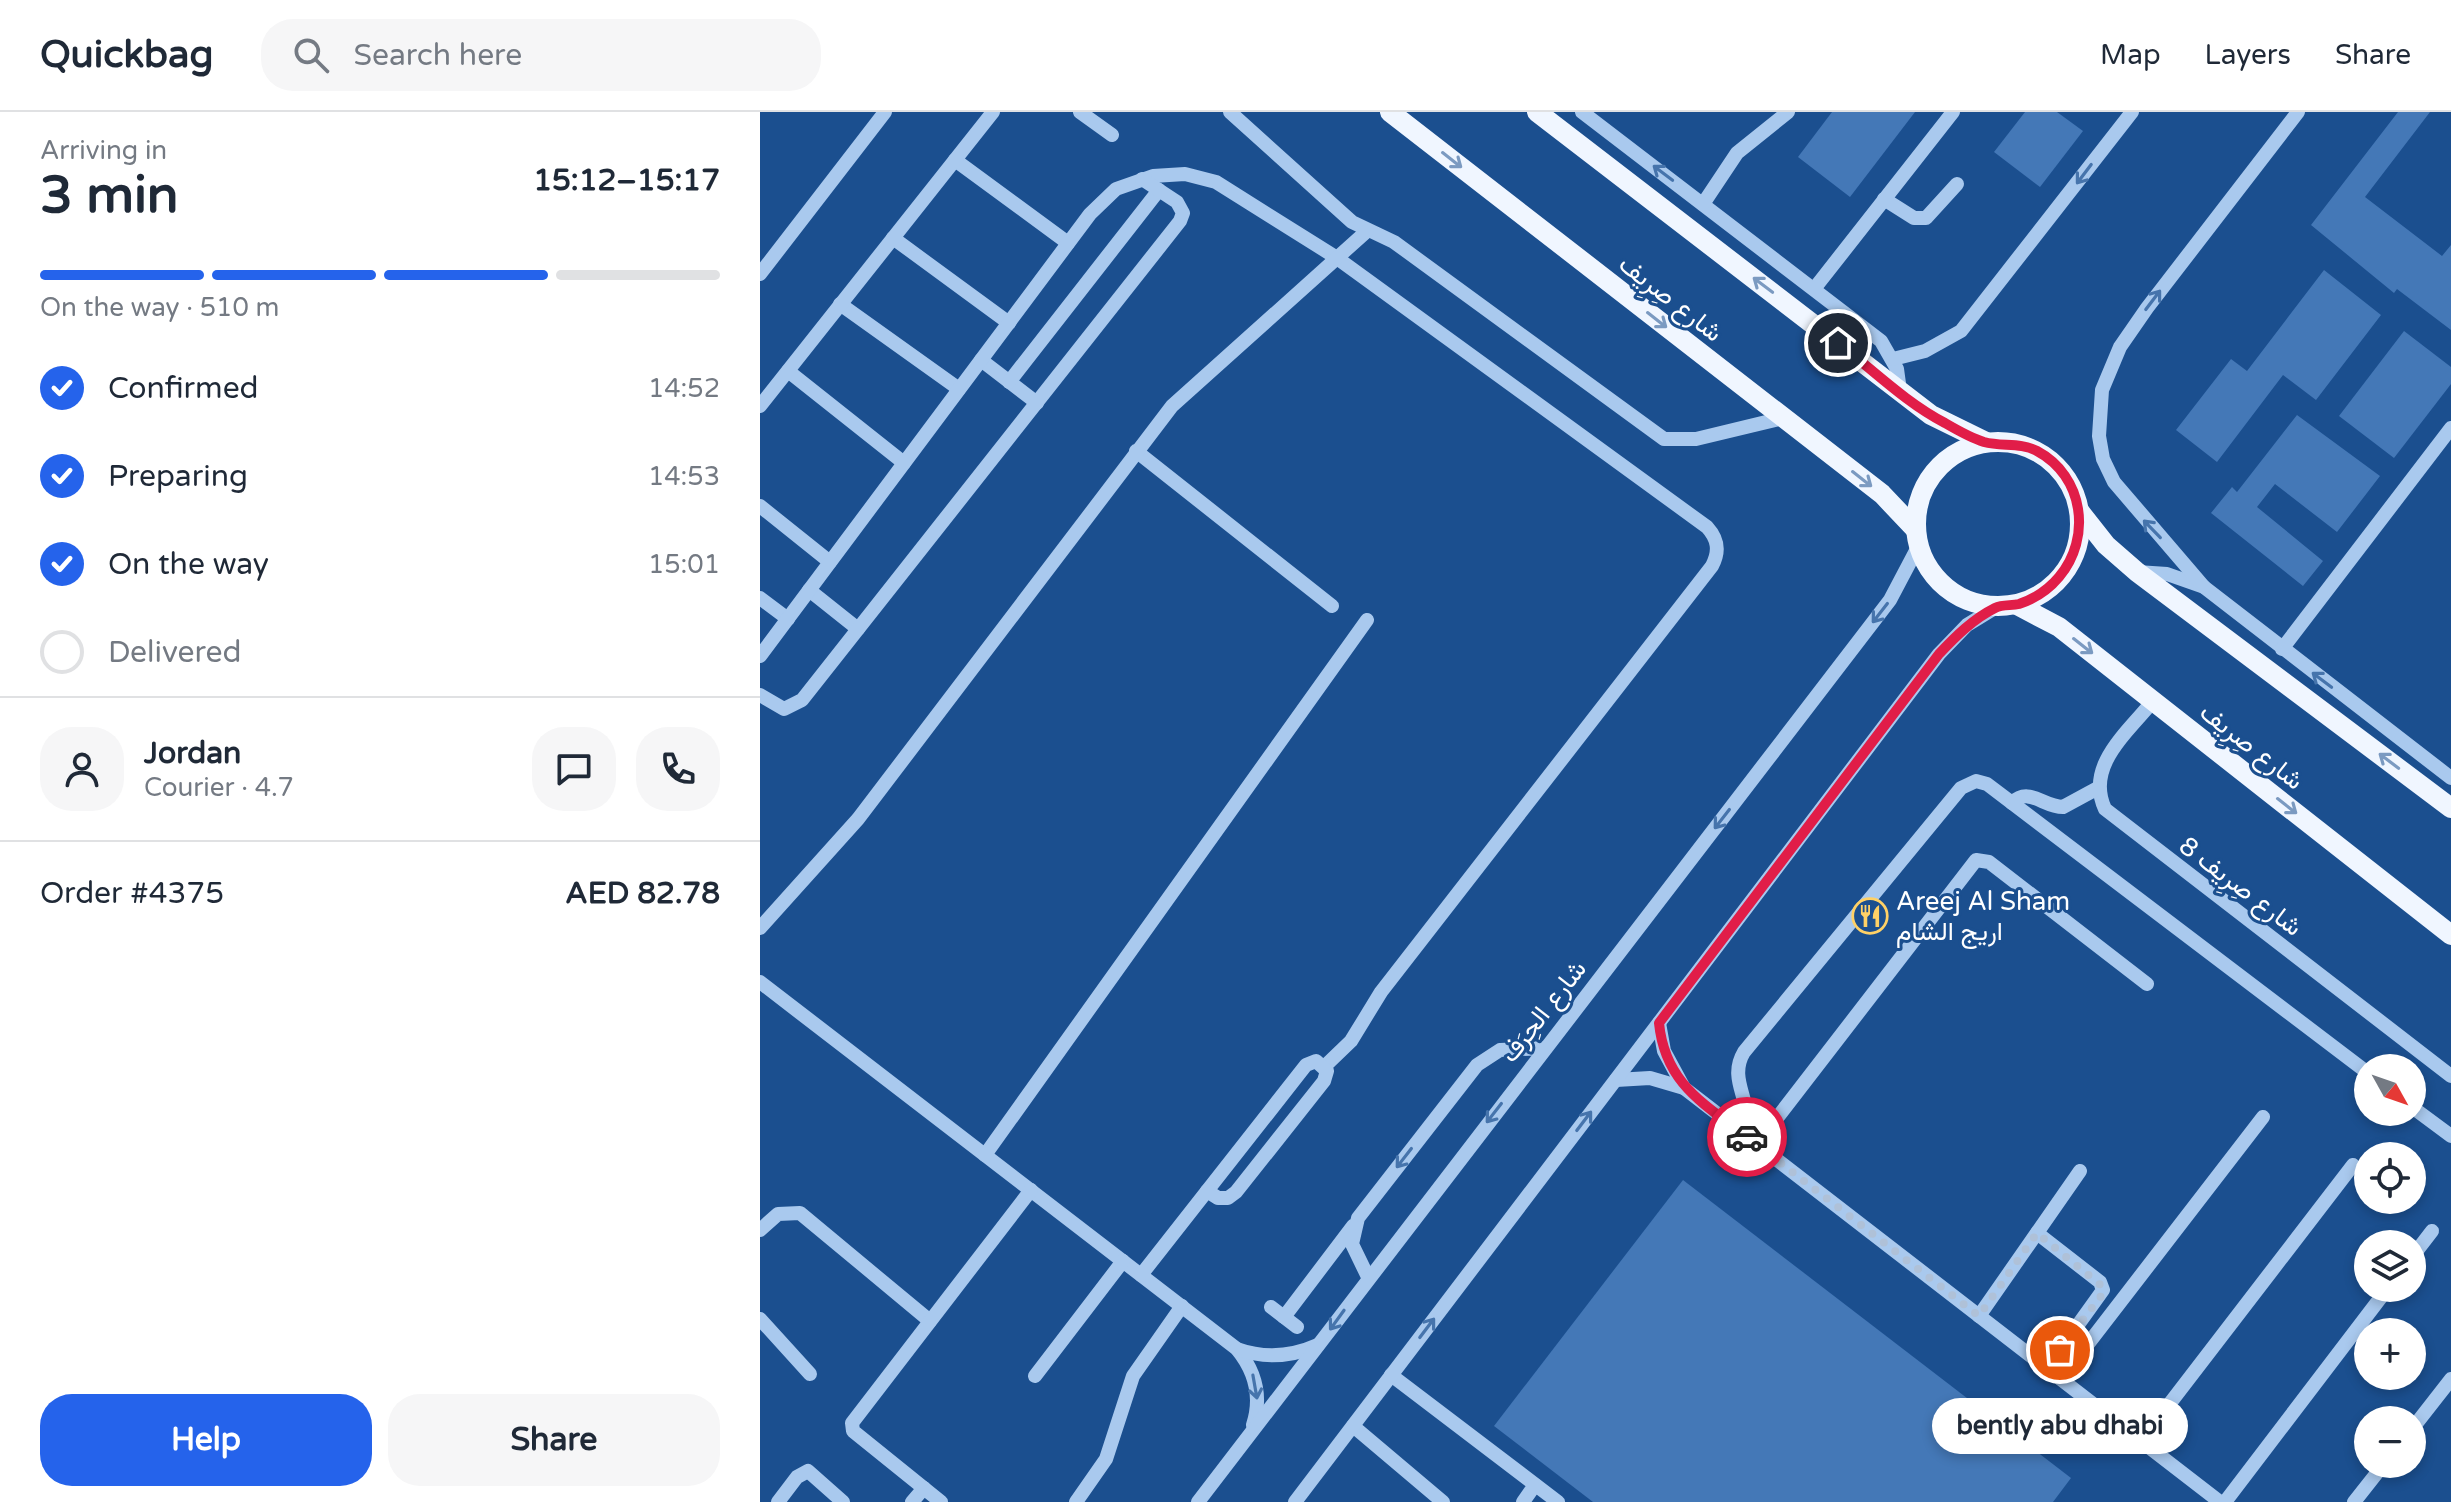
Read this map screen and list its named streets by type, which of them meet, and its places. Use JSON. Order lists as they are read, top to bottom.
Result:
{
  "streets": {
    "main road": ["شارع صِرِيف"],
    "street": ["شارع صِرِيف 8", "شارع الحِرَف"]
  },
  "crossings": [
    ["شارع صِرِيف", "شارع الحِرَف"]
  ],
  "places": {
    "restaurant": ["Areej Al Sham اريج الشام"],
    "other": ["bently abu dhabi"]
  },
  "north": "bottom right",
  "page": {
    "header": "Quickbag",
    "search": "Search here",
    "nav": ["Map", "Layers", "Share"],
    "heading": ["3 min", "Arriving in", "15:12–15:17"],
    "panel": [
      "Jordan",
      "Courier · 4.7",
      "Order #4375",
      "AED 82.78"
    ],
    "bar": "On the way · 510 m",
    "list": [
      ["Confirmed", "14:52"],
      ["Preparing", "14:53"],
      ["On the way", "15:01"],
      "Delivered"
    ],
    "map_buttons": ["+", "−"],
    "buttons": ["Help", "Share"],
    "bubble": "bently abu dhabi"
  }
}
